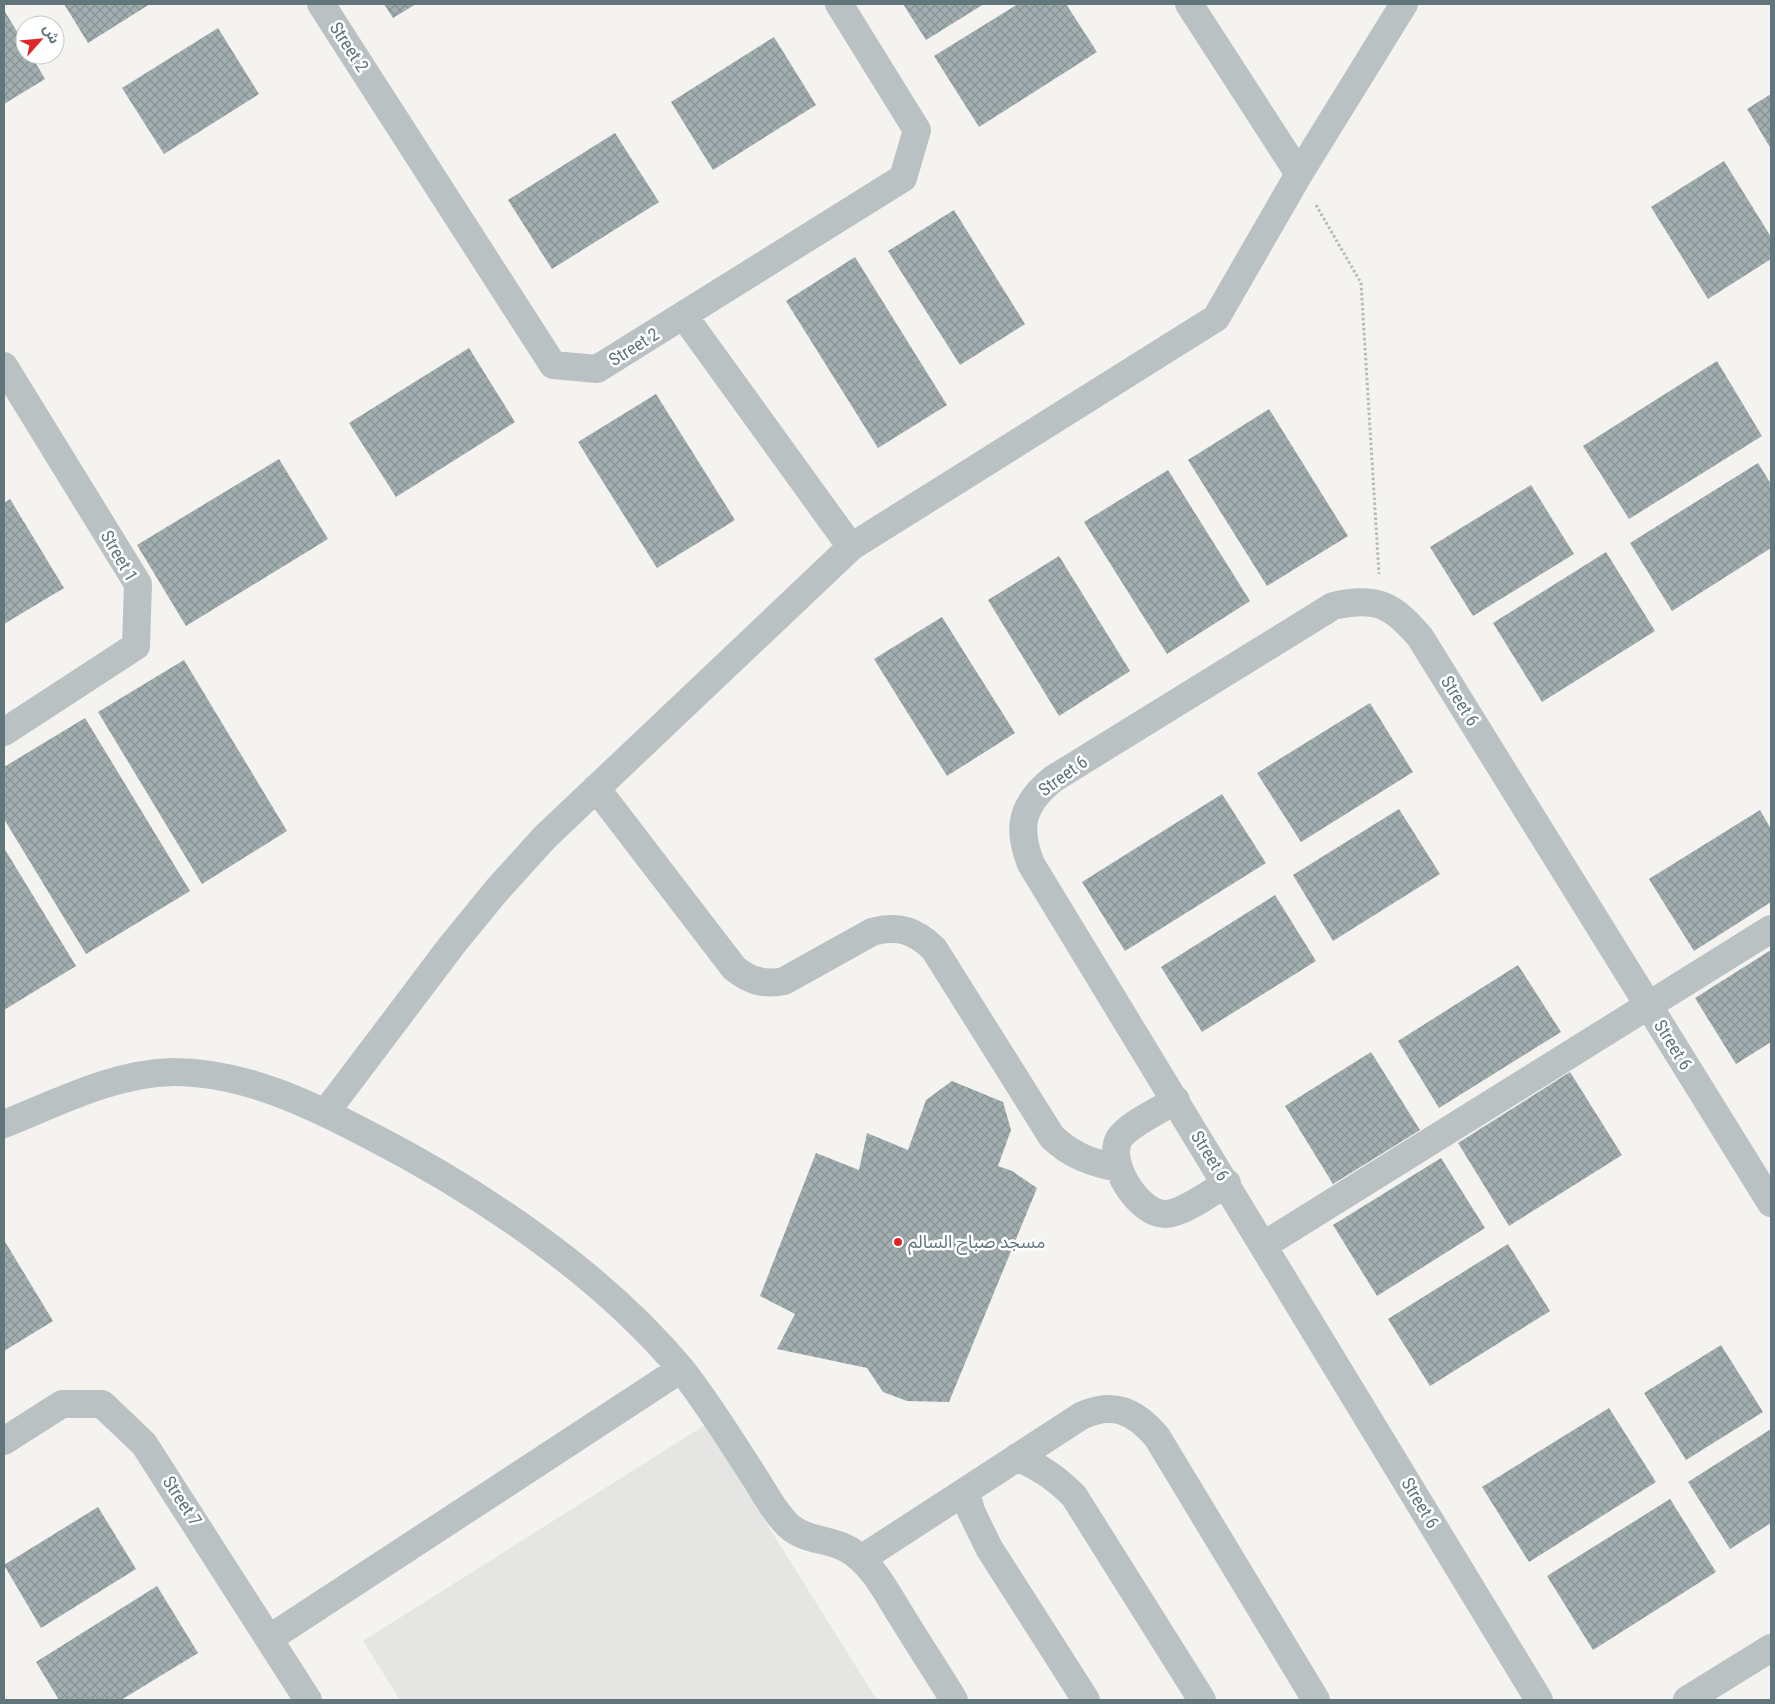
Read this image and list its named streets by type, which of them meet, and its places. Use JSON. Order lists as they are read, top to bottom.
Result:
{
  "streets": {
    "street": [
      "Street 2",
      "Street 1",
      "Street 6",
      "Street 7"
    ]
  },
  "places": ["مسجد صباح السالم"],
  "north": "top right"
}
